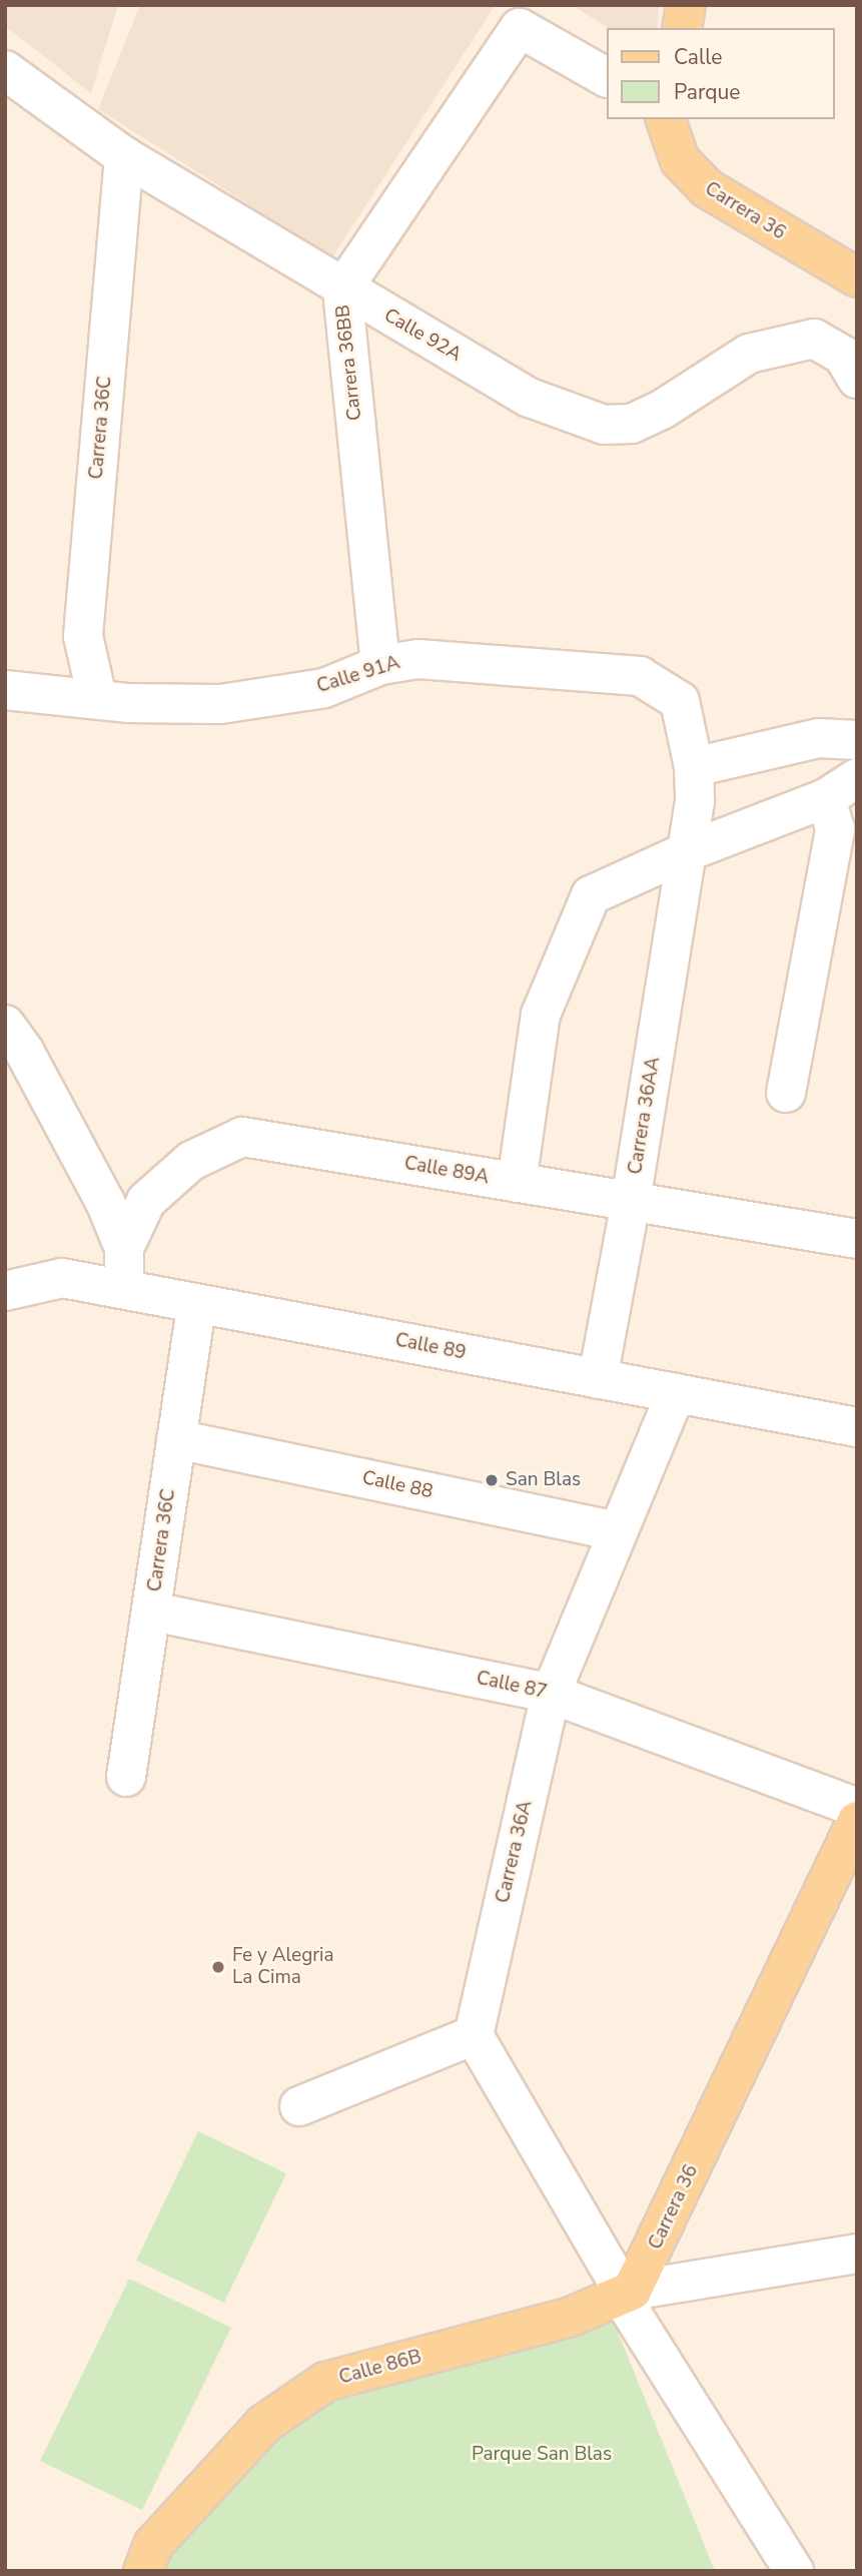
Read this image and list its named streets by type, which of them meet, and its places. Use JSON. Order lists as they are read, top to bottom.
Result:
{
  "streets": {
    "main road": ["Carrera 36", "Calle 86B"],
    "street": [
      "Calle 92A",
      "Carrera 36BB",
      "Carrera 36C",
      "Calle 91A",
      "Carrera 36AA",
      "Calle 89A",
      "Calle 89",
      "Calle 88",
      "Calle 87",
      "Carrera 36A"
    ]
  },
  "crossings": [
    ["Carrera 36", "Calle 86B"],
    ["Calle 92A", "Carrera 36BB"],
    ["Calle 92A", "Carrera 36C"],
    ["Carrera 36BB", "Calle 91A"],
    ["Carrera 36C", "Calle 91A"],
    ["Carrera 36C", "Calle 89"],
    ["Carrera 36C", "Calle 88"],
    ["Carrera 36C", "Calle 87"],
    ["Calle 91A", "Carrera 36AA"],
    ["Carrera 36AA", "Calle 89A"],
    ["Carrera 36AA", "Calle 89"],
    ["Calle 89A", "Calle 89"],
    ["Calle 89", "Carrera 36A"],
    ["Calle 88", "Carrera 36A"],
    ["Calle 87", "Carrera 36A"]
  ],
  "parks": ["Parque San Blas"],
  "places": ["San Blas", "Fe y Alegria La Cima"],
  "legend": ["Calle", "Parque"]
}
